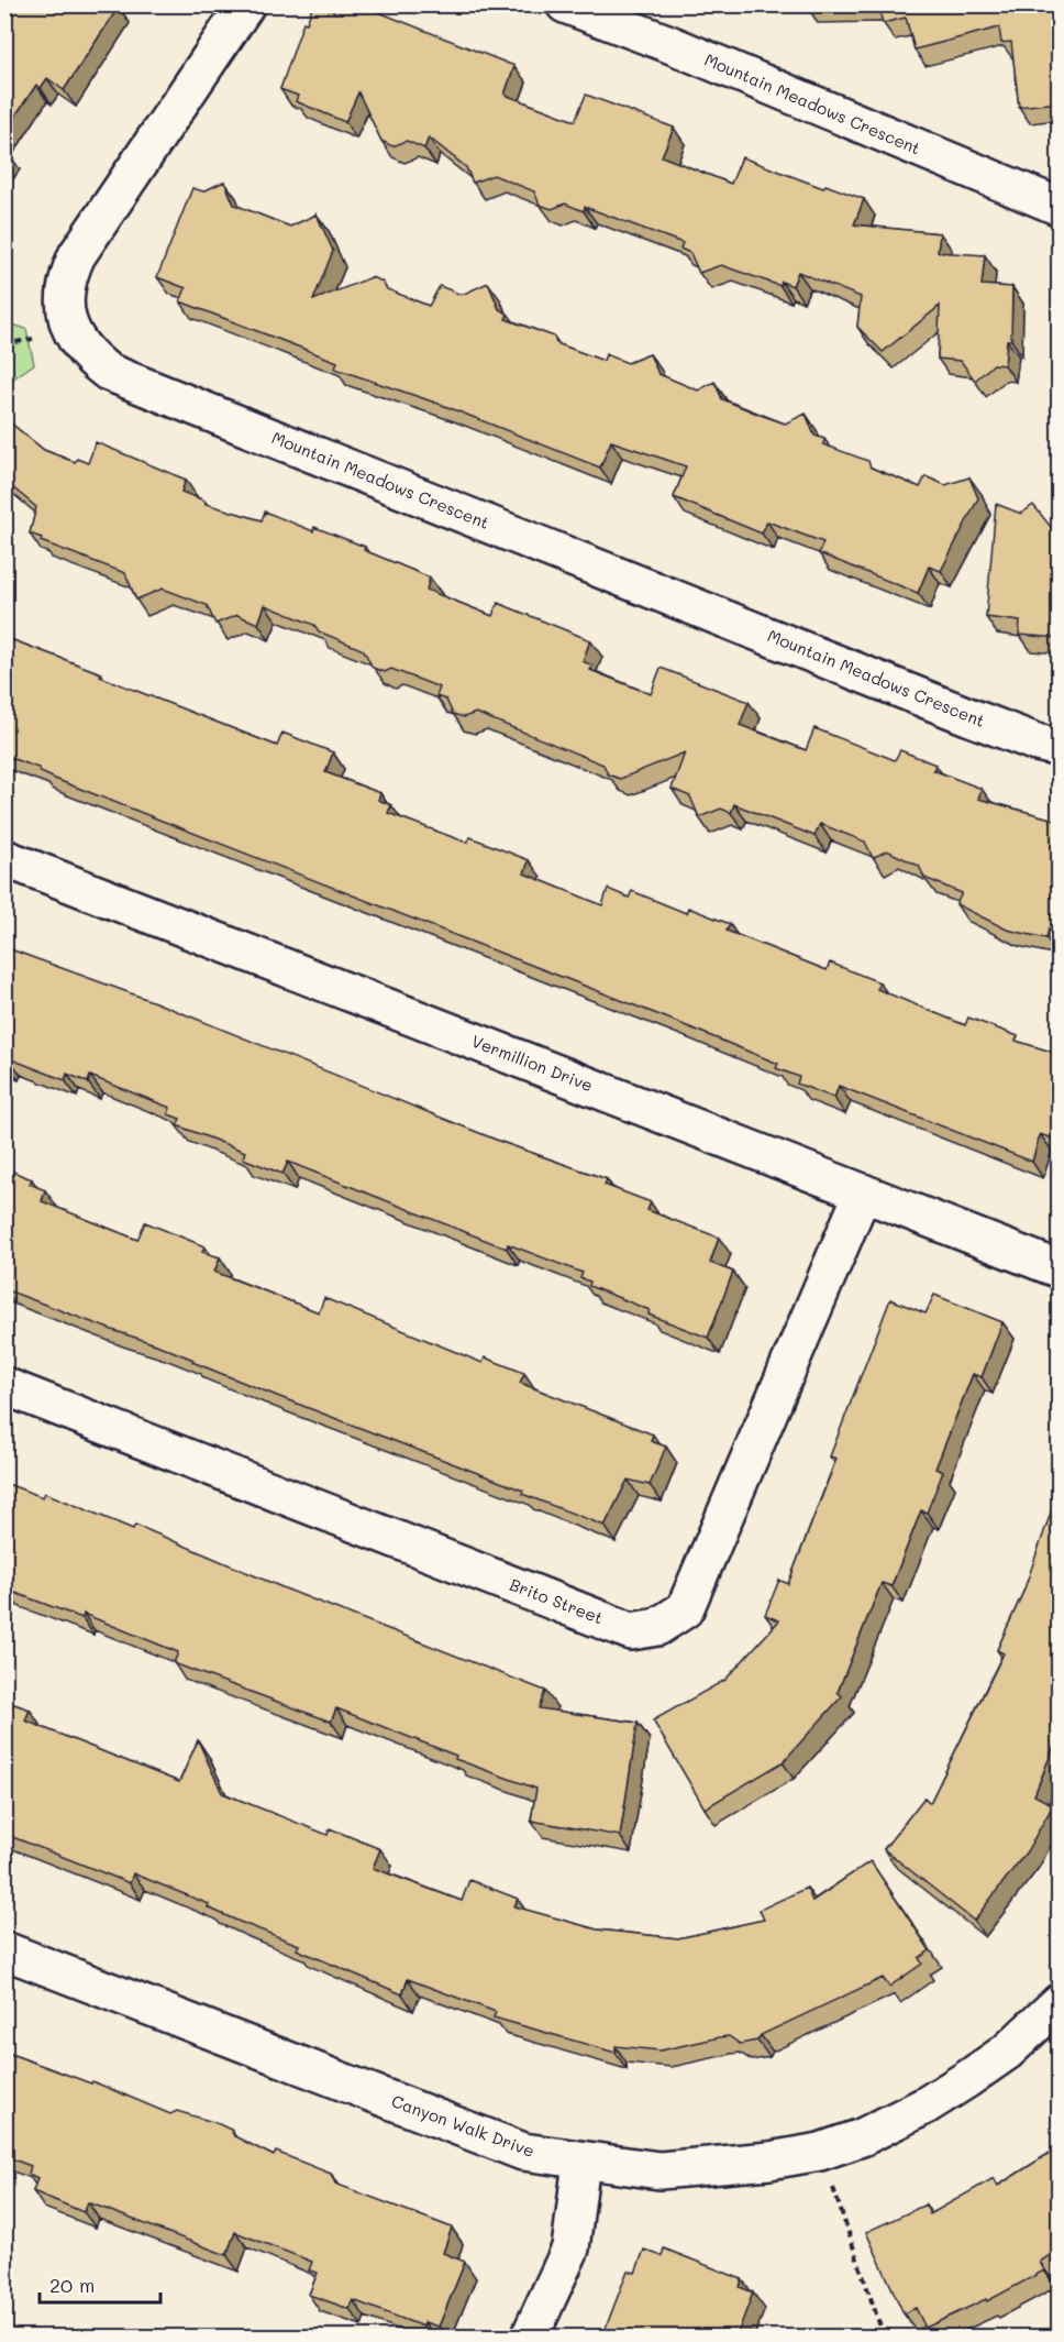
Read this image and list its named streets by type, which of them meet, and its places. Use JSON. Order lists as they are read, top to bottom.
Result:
{
  "streets": {
    "street": [
      "Mountain Meadows Crescent",
      "Vermillion Drive",
      "Brito Street",
      "Canyon Walk Drive"
    ]
  },
  "crossings": [
    ["Vermillion Drive", "Brito Street"]
  ],
  "scale_bar": "20 m"
}
